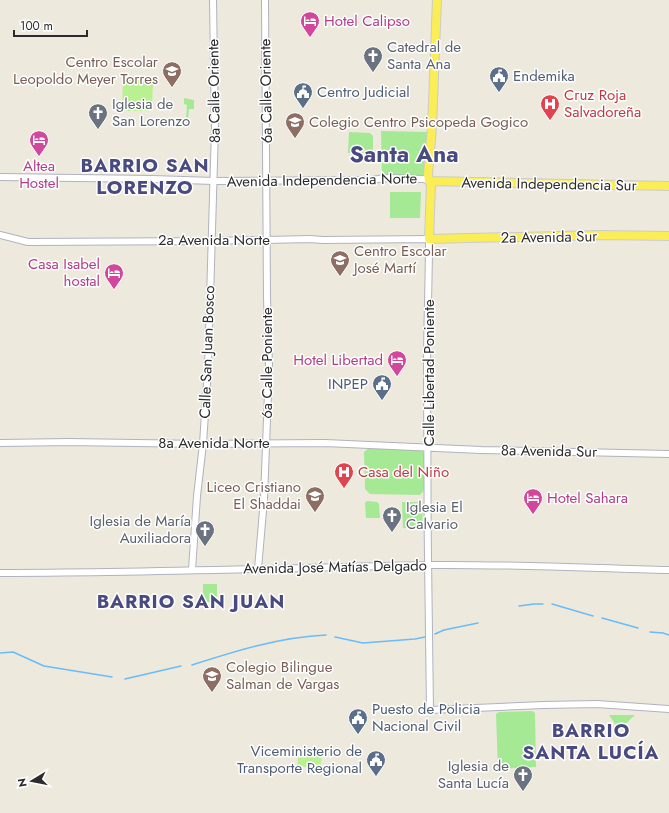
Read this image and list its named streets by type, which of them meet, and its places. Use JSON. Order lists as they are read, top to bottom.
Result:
{
  "streets": {
    "main road": ["Avenida Independencia Sur", "2a Avenida Sur", "Calle Libertad Poniente"],
    "street": [
      "8a Calle Oriente",
      "6a Calle Oriente",
      "Avenida Independencia Norte",
      "2a Avenida Norte",
      "Calle San Juan Bosco",
      "6a Calle Poniente",
      "8a Avenida Norte",
      "8a Avenida Sur",
      "Avenida José Matías Delgado"
    ]
  },
  "crossings": [
    ["8a Calle Oriente", "Avenida Independencia Norte"],
    ["8a Calle Oriente", "Calle San Juan Bosco"],
    ["6a Calle Oriente", "Avenida Independencia Norte"],
    ["6a Calle Oriente", "6a Calle Poniente"],
    ["Avenida Independencia Norte", "Avenida Independencia Sur"],
    ["Avenida Independencia Norte", "Calle San Juan Bosco"],
    ["Avenida Independencia Norte", "6a Calle Poniente"],
    ["Avenida Independencia Norte", "Calle Libertad Poniente"],
    ["Avenida Independencia Sur", "Calle Libertad Poniente"],
    ["2a Avenida Sur", "2a Avenida Norte"],
    ["2a Avenida Sur", "Calle Libertad Poniente"],
    ["2a Avenida Norte", "Calle San Juan Bosco"],
    ["2a Avenida Norte", "6a Calle Poniente"],
    ["2a Avenida Norte", "Calle Libertad Poniente"],
    ["Calle San Juan Bosco", "8a Avenida Norte"],
    ["Calle San Juan Bosco", "Avenida José Matías Delgado"],
    ["6a Calle Poniente", "8a Avenida Norte"],
    ["6a Calle Poniente", "Avenida José Matías Delgado"],
    ["Calle Libertad Poniente", "8a Avenida Norte"],
    ["Calle Libertad Poniente", "8a Avenida Sur"],
    ["Calle Libertad Poniente", "Avenida José Matías Delgado"],
    ["8a Avenida Norte", "8a Avenida Sur"]
  ],
  "districts": [
    "Santa Ana",
    "BARRIO SAN LORENZO",
    "BARRIO SAN JUAN",
    "BARRIO SANTA LUCÍA"
  ],
  "places": {
    "hotel": [
      "Hotel Calipso",
      "Altea Hostel",
      "Casa Isabel hostal",
      "Hotel Libertad",
      "Hotel Sahara"
    ],
    "church": [
      "Catedral de Santa Ana",
      "Iglesia de San Lorenzo",
      "Iglesia El Calvario",
      "Iglesia de María Auxiliadora",
      "Iglesia de Santa Lucía"
    ],
    "school or university": [
      "Centro Escolar Leopoldo Meyer Torres",
      "Colegio Centro Psicopeda Gogico",
      "Centro Escolar José Martí",
      "Liceo Cristiano El Shaddai",
      "Colegio Bilingue Salman de Vargas"
    ],
    "public building": [
      "Endemika",
      "Centro Judicial",
      "INPEP",
      "Puesto de Policia Nacional Civil",
      "Viceministerio de Transporte Regional"
    ],
    "hospital": ["Cruz Roja Salvadoreña", "Casa del Niño"]
  },
  "scale_bar": "100 m",
  "north": "left"
}
